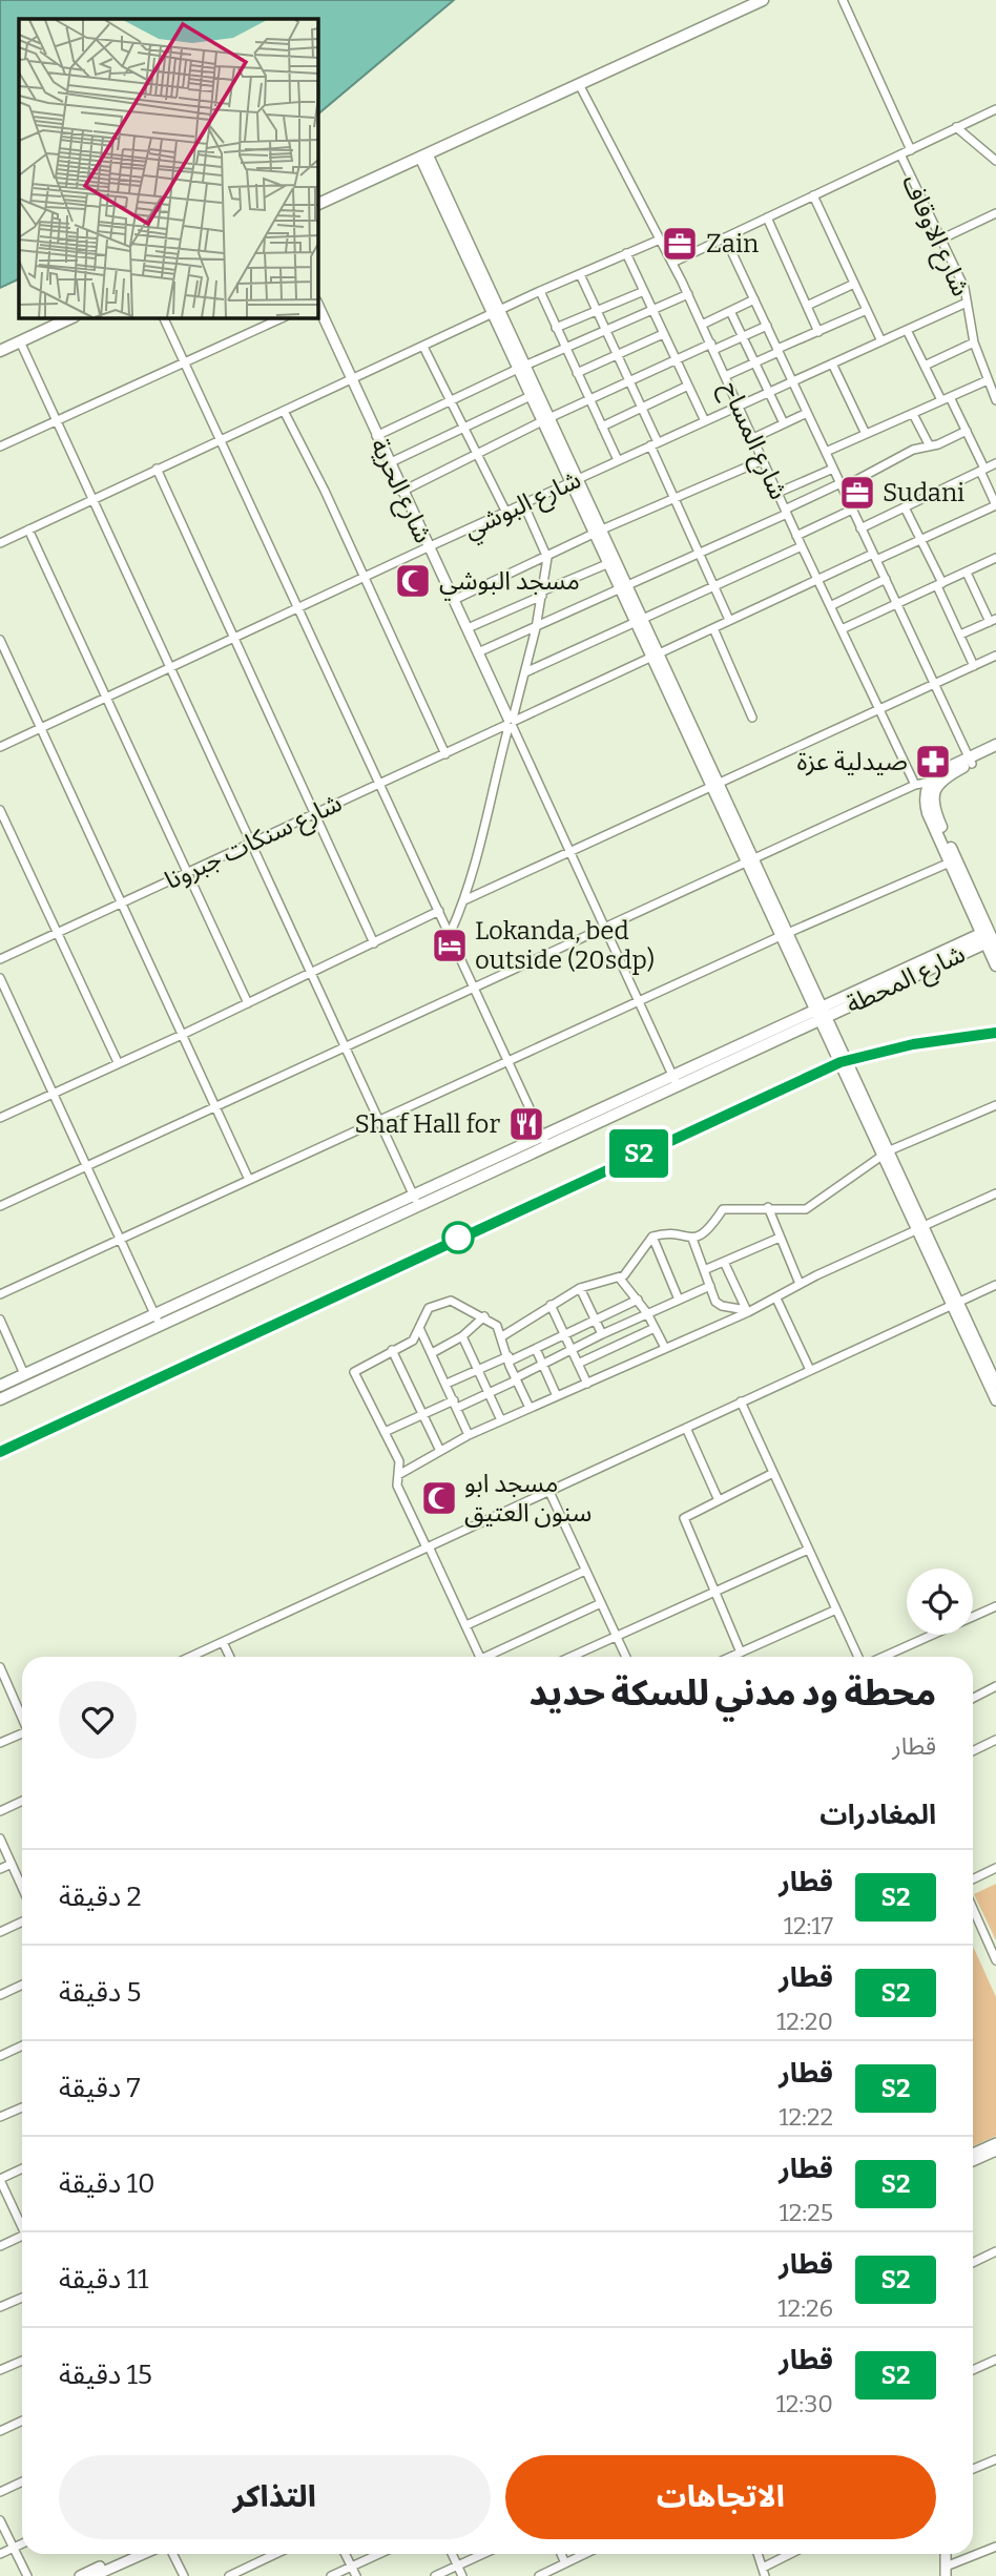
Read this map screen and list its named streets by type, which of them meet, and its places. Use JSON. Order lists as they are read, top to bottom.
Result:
{
  "streets": {
    "main road": ["شارع المحطة"],
    "street": [
      "شارع الاوقاف",
      "شارع المساح",
      "شارع الحرية",
      "شارع البوشي",
      "شارع سنكات جبرونا"
    ]
  },
  "crossings": [
    ["شارع الاوقاف", "شارع البوشي"],
    ["شارع المساح", "شارع البوشي"],
    ["شارع المساح", "شارع سنكات جبرونا"],
    ["شارع الحرية", "شارع البوشي"],
    ["شارع الحرية", "شارع سنكات جبرونا"]
  ],
  "places": {
    "office": ["Zain", "Sudani"],
    "mosque": ["مسجد البوشي", "مسجد ابو سنون العتيق"],
    "pharmacy": ["صيدلية عزة"],
    "hotel": ["Lokanda, bed outside (20sdp)"],
    "restaurant": ["Shaf Hall for"]
  },
  "page": {
    "on_map": "S2",
    "heading": [
      ["محطة ود مدني للسكة حديد", "قطار"],
      "المغادرات"
    ],
    "list": [
      {
        "mark": "S2",
        "name": "قطار",
        "note": "12:17",
        "value": "2 دقيقة"
      },
      {
        "mark": "S2",
        "name": "قطار",
        "note": "12:20",
        "value": "5 دقيقة"
      },
      {
        "mark": "S2",
        "name": "قطار",
        "note": "12:22",
        "value": "7 دقيقة"
      },
      {
        "mark": "S2",
        "name": "قطار",
        "note": "12:25",
        "value": "10 دقيقة"
      },
      {
        "mark": "S2",
        "name": "قطار",
        "note": "12:26",
        "value": "11 دقيقة"
      },
      {
        "mark": "S2",
        "name": "قطار",
        "note": "12:30",
        "value": "15 دقيقة"
      }
    ],
    "buttons": ["الاتجاهات", "التذاكر"]
  }
}
